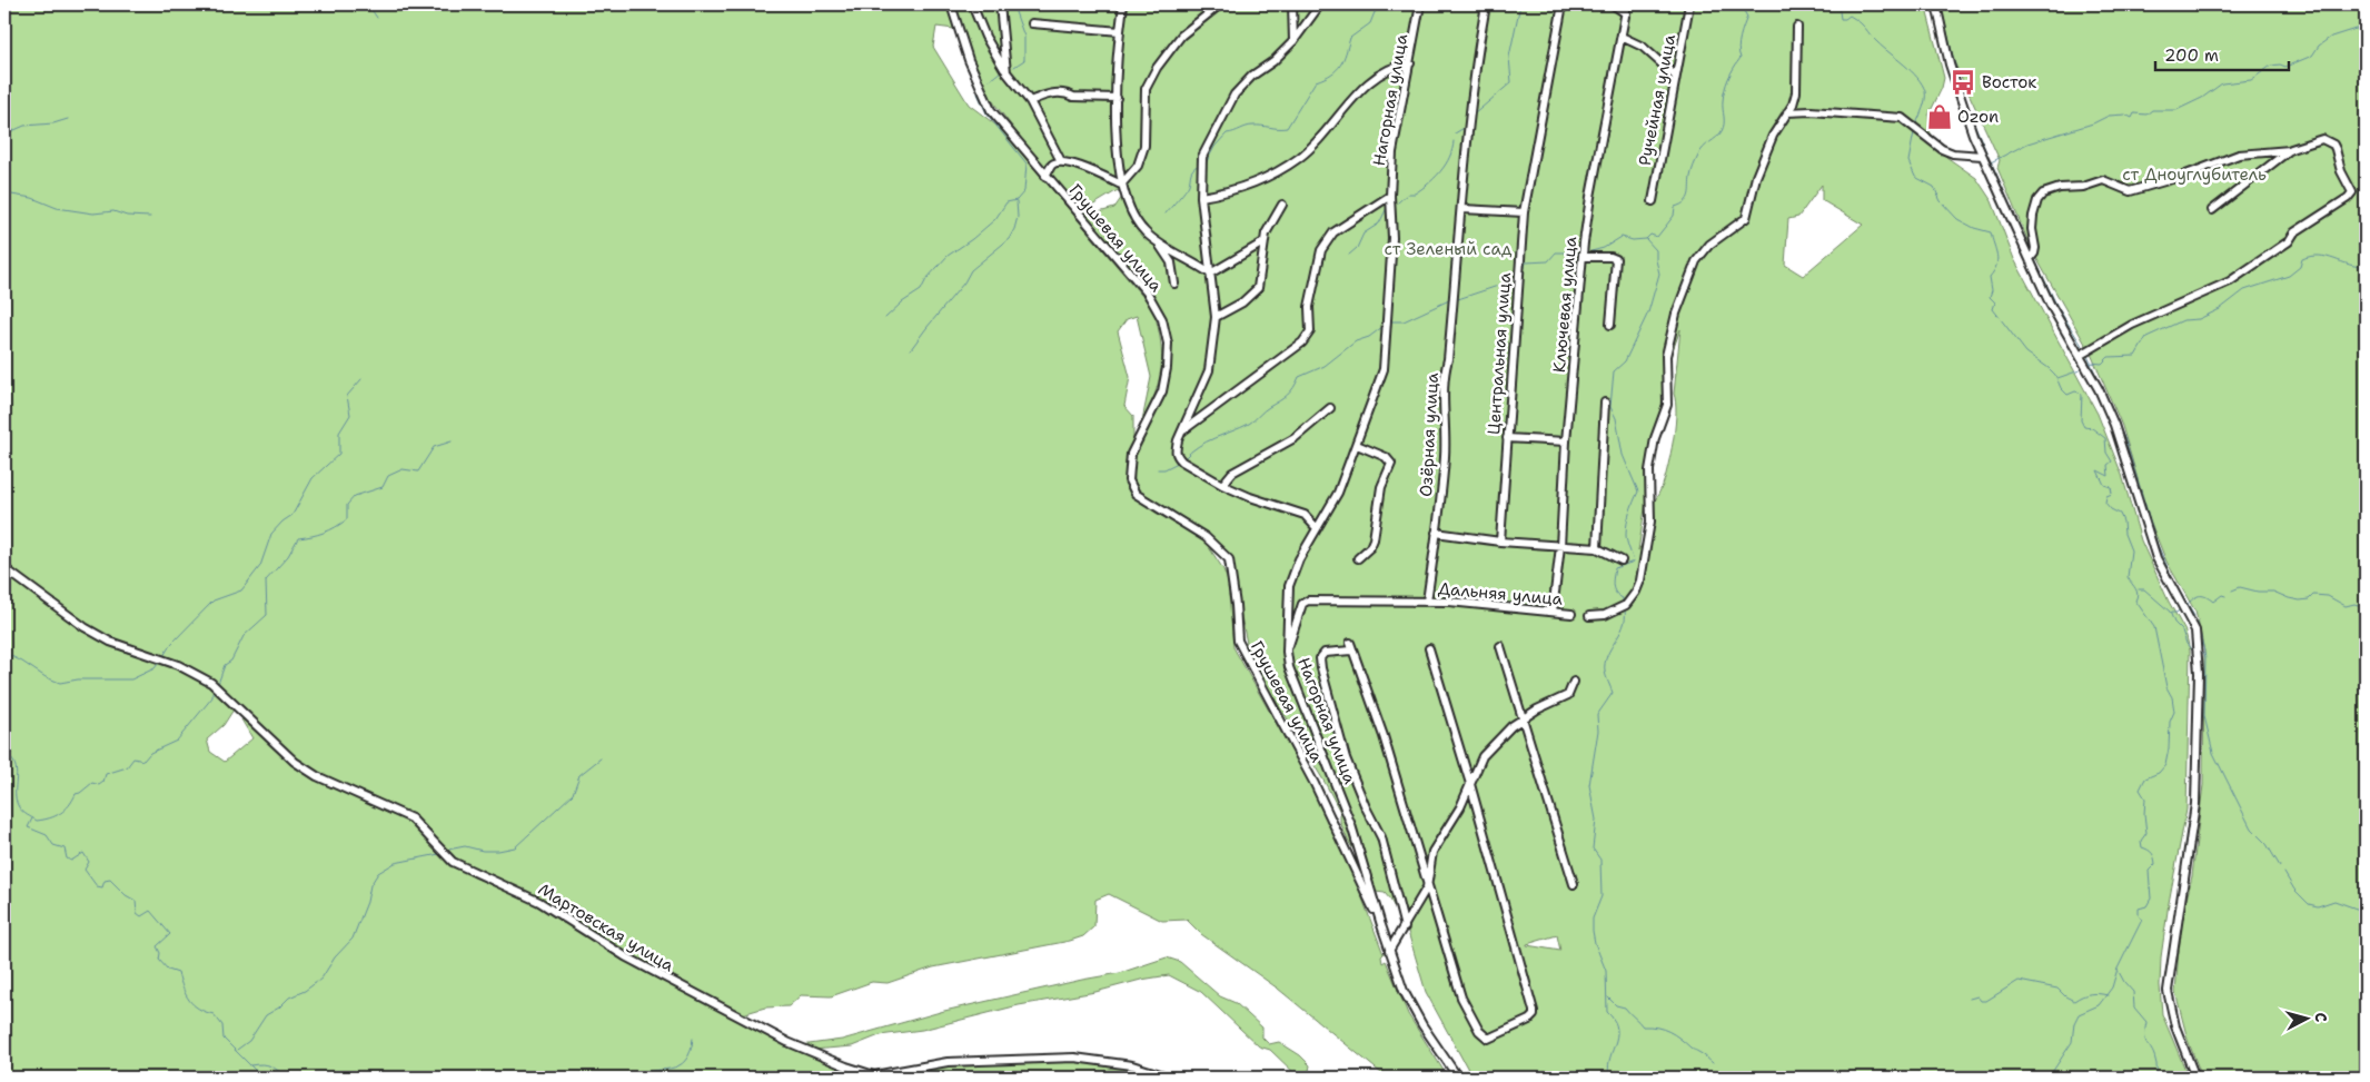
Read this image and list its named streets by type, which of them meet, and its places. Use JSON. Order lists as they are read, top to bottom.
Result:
{
  "streets": {
    "street": [
      "Нагорная улица",
      "Ручейная улица",
      "Грушевая улица",
      "Ключевая улица",
      "Центральная улица",
      "Озёрная улица",
      "Дальняя улица",
      "Мартовская улица"
    ]
  },
  "crossings": [
    ["Нагорная улица", "Грушевая улица"],
    ["Нагорная улица", "Дальняя улица"],
    ["Ключевая улица", "Дальняя улица"],
    ["Озёрная улица", "Дальняя улица"]
  ],
  "parks": ["ст Дноуглубитель", "ст Зеленый сад"],
  "places": {
    "bus stop": ["Восток"],
    "shop": ["Ozon"]
  },
  "scale_bar": "200 m",
  "north": "right"
}
